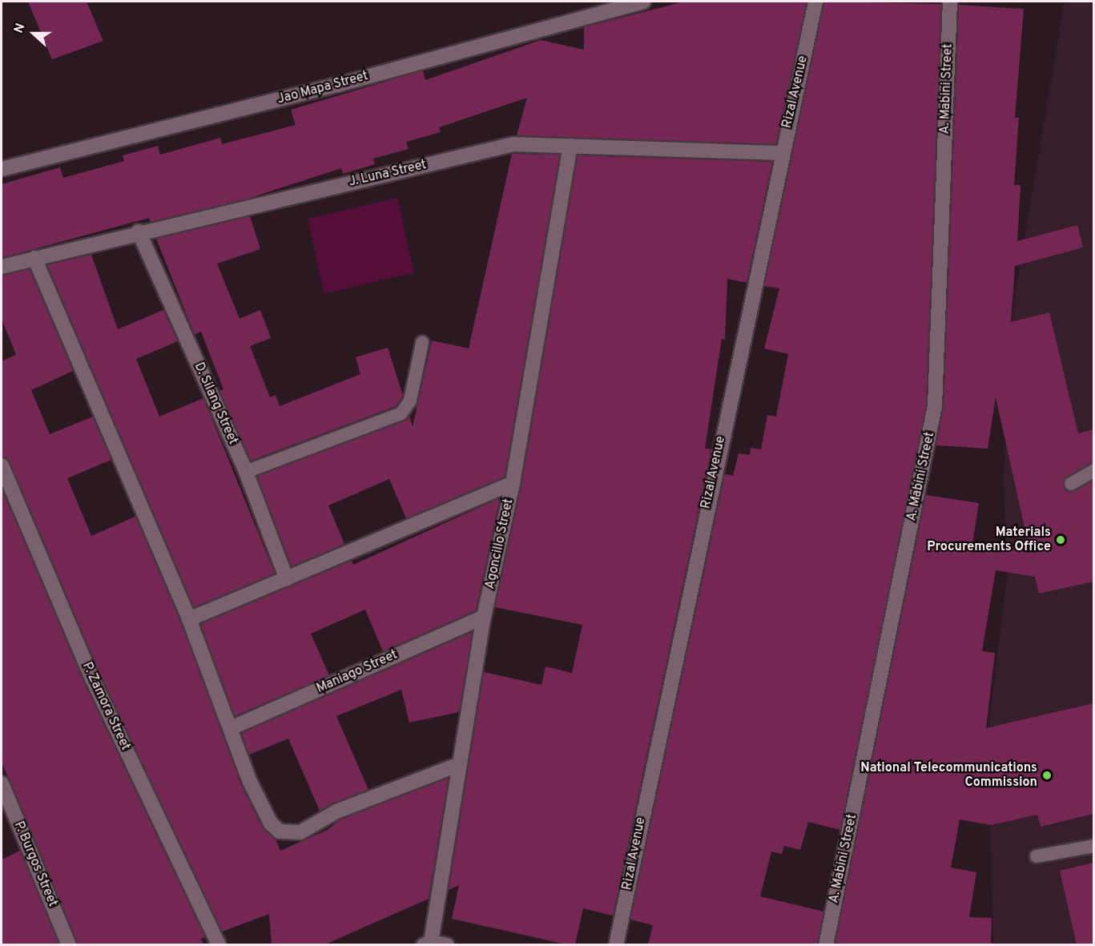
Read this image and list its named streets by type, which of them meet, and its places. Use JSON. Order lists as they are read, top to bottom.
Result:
{
  "streets": {
    "street": [
      "Jao Mapa Street",
      "A. Mabini Street",
      "Rizal Avenue",
      "J. Luna Street",
      "D. Silang Street",
      "Agoncillo Street",
      "Maniago Street",
      "P. Zamora Street",
      "P. Burgos Street"
    ]
  },
  "crossings": [
    ["Rizal Avenue", "J. Luna Street"],
    ["J. Luna Street", "D. Silang Street"],
    ["J. Luna Street", "Agoncillo Street"],
    ["Agoncillo Street", "Maniago Street"]
  ],
  "places": ["Materials Procurements Office", "National Telecommunications Commission"],
  "north": "left"
}
